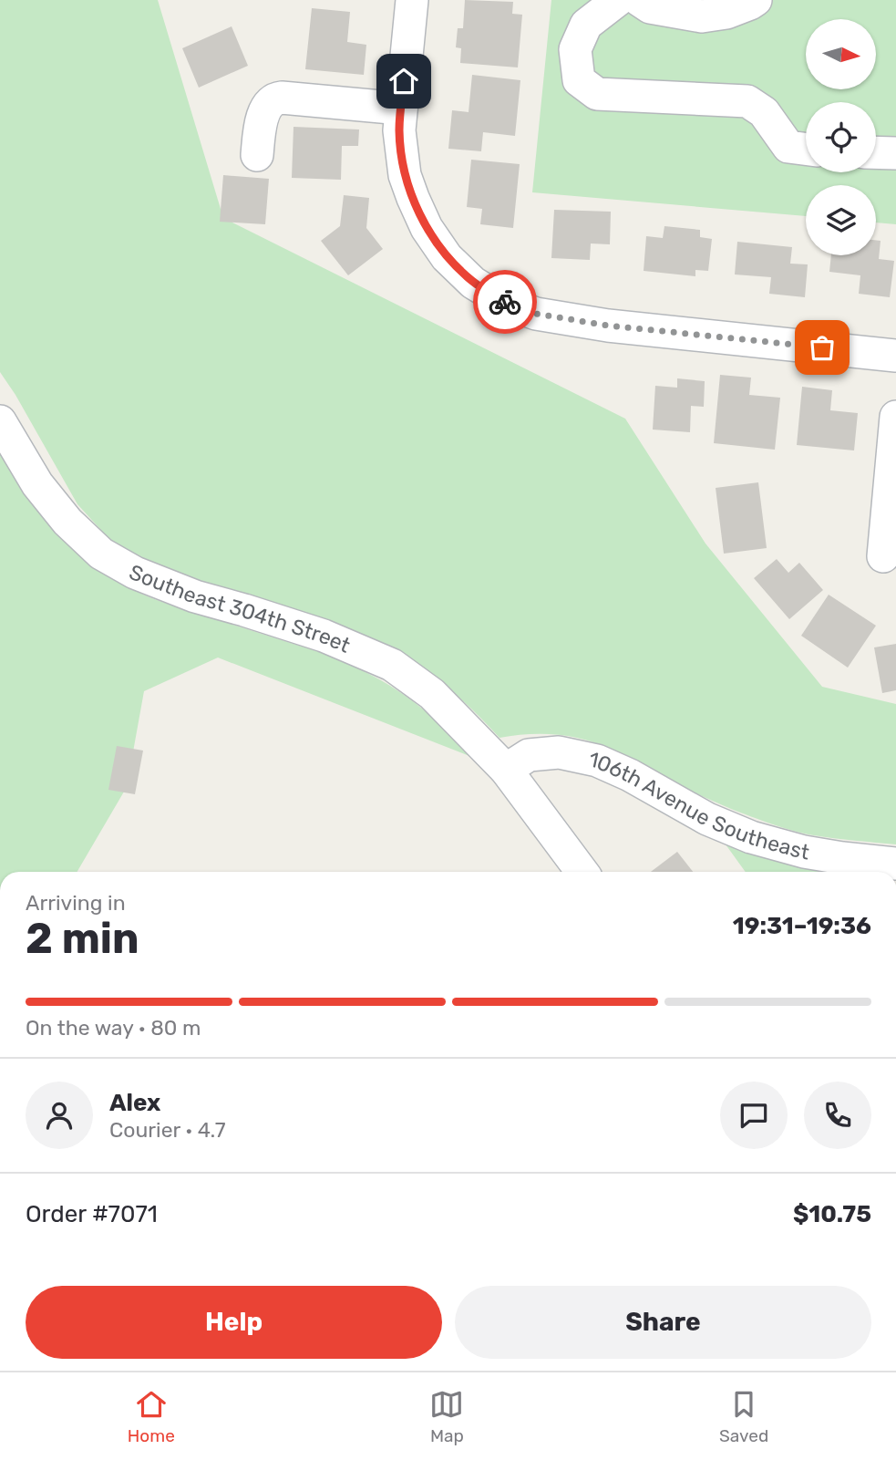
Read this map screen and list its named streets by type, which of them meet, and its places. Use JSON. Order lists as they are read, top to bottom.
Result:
{
  "streets": {
    "street": ["Southeast 304th Street", "106th Avenue Southeast"]
  },
  "crossings": [
    ["Southeast 304th Street", "106th Avenue Southeast"]
  ],
  "north": "right",
  "page": {
    "heading": ["2 min", "Arriving in", "19:31–19:36"],
    "panel": [
      "Alex",
      "Courier · 4.7",
      "Order #7071",
      "$10.75"
    ],
    "bar": "On the way · 80 m",
    "buttons": ["Help", "Share"],
    "tabs": ["Home", "Map", "Saved"]
  }
}
